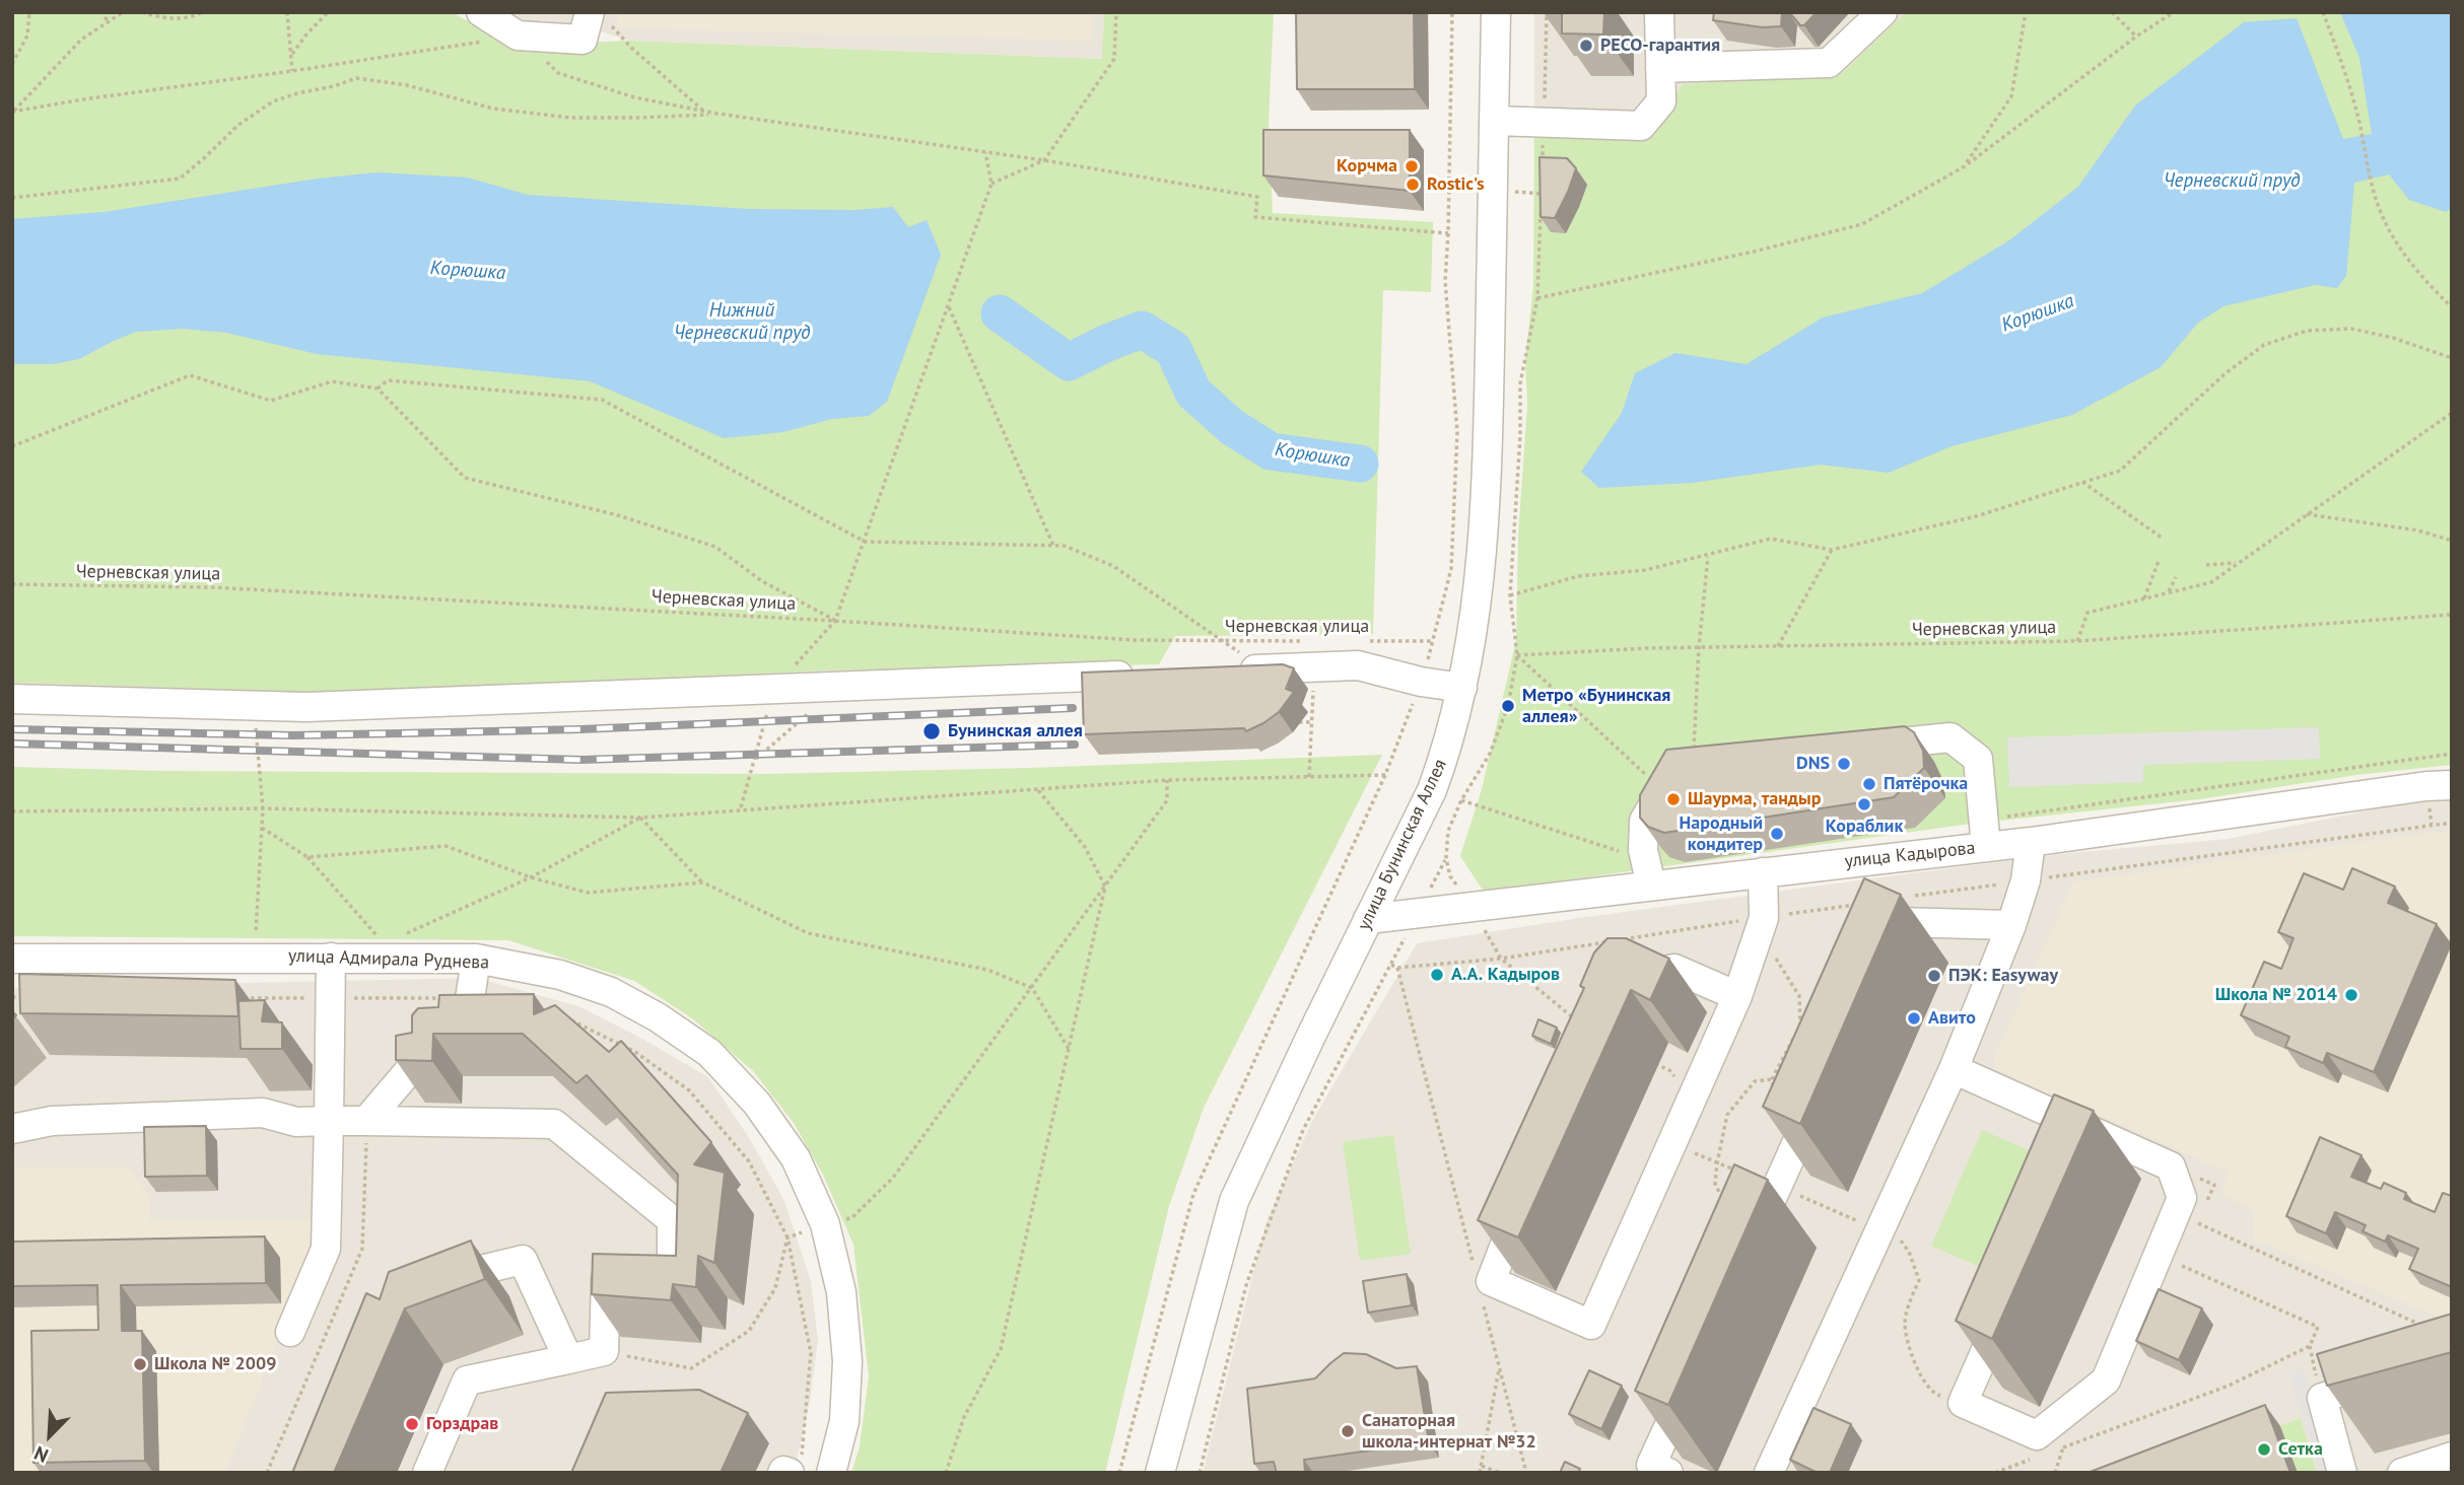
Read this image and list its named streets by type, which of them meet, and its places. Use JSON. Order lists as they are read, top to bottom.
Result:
{
  "streets": {
    "street": ["улица Бунинская Аллея", "улица Кадырова", "улица Адмирала Руднева"],
    "path": ["Черневская улица"]
  },
  "crossings": [
    ["улица Бунинская Аллея", "улица Кадырова"]
  ],
  "water": ["Черневский пруд", "Корюшка", "Нижний Черневский пруд"],
  "places": [
    "РЕСО-гарантия",
    "Корчма",
    "Rostic's",
    "Метро «Бунинская аллея»",
    "Бунинская аллея",
    "DNS",
    "Пятёрочка",
    "Шаурма, тандыр",
    "Кораблик",
    "Народный кондитер",
    "А.А. Кадыров",
    "ПЭК: Easyway",
    "Школа № 2014",
    "Авито",
    "Школа № 2009",
    "Горздрав",
    "Санаторная школа-интернат №32",
    "Сетка"
  ],
  "north": "bottom left"
}
